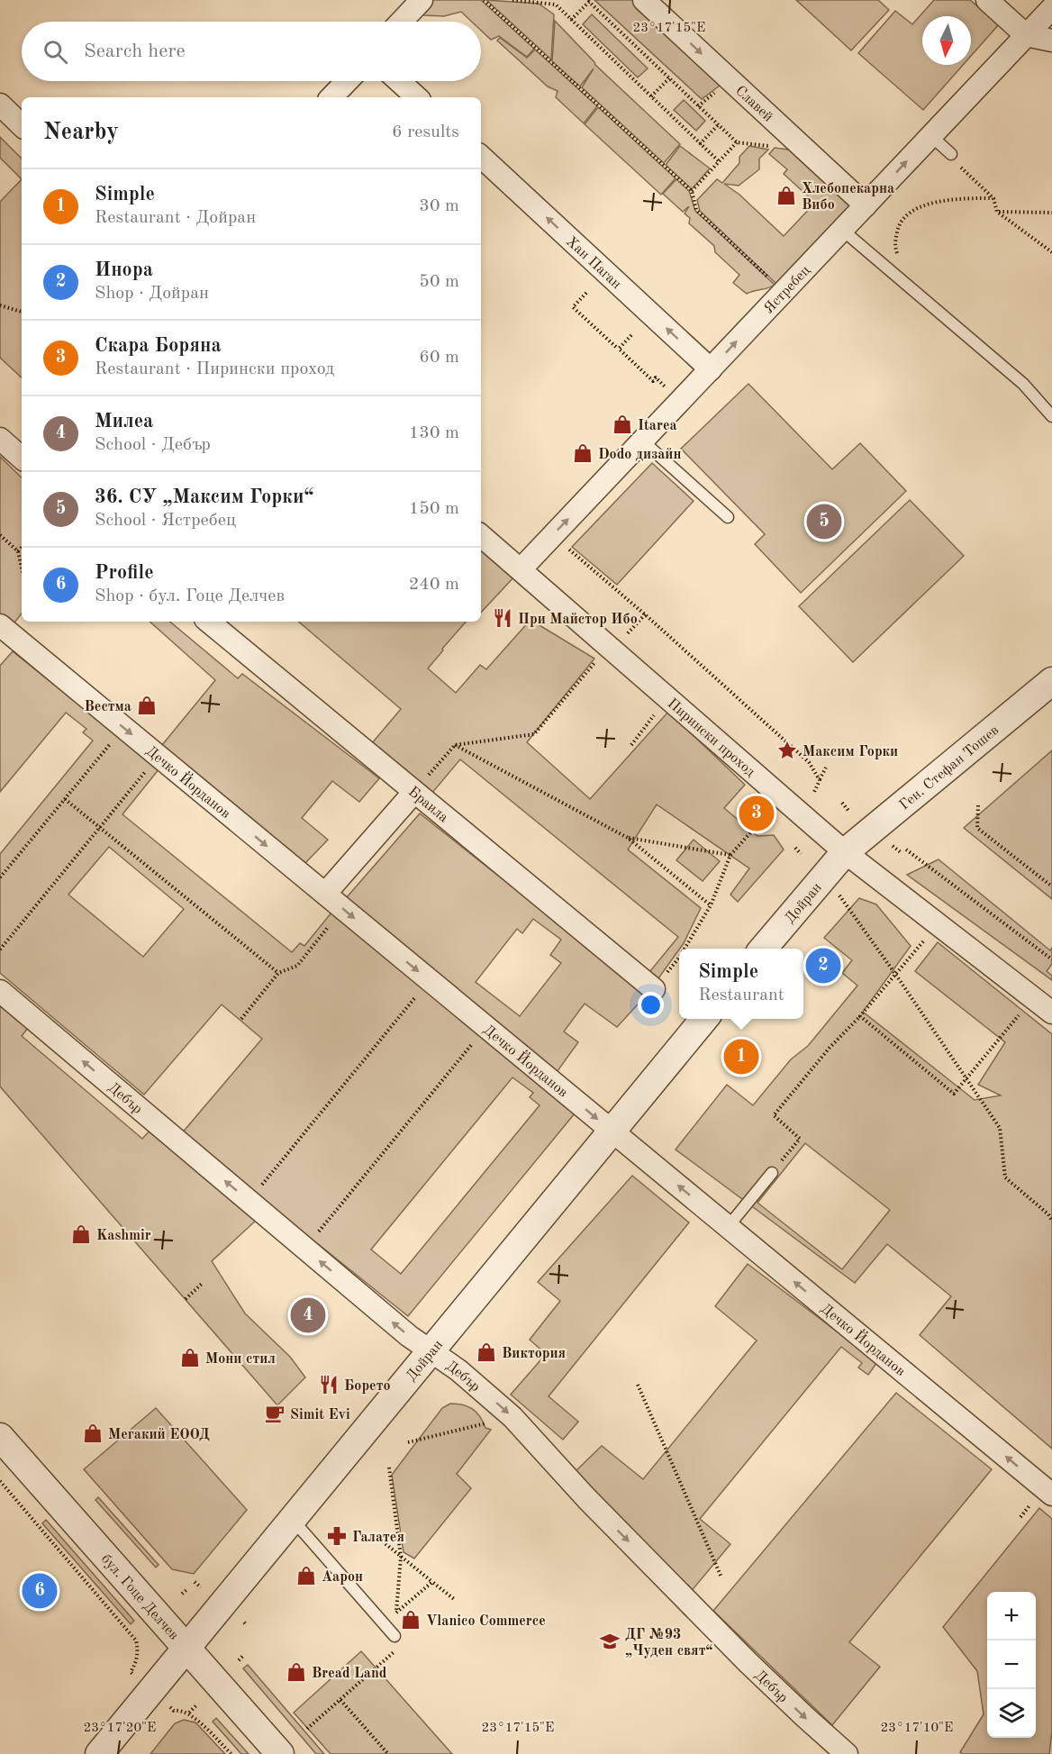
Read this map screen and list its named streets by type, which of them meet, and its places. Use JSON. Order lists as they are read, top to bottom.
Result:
{
  "streets": {
    "street": [
      "Славей",
      "Хан Паган",
      "Ястребец",
      "Пирински проход",
      "Ген. Стефан Тошев",
      "Дечко Йорданов",
      "Браила",
      "Дойран",
      "Дебър",
      "бул. Гоце Делчев"
    ]
  },
  "crossings": [
    ["Славей", "Ястребец"],
    ["Хан Паган", "Ястребец"],
    ["Ястребец", "Пирински проход"],
    ["Пирински проход", "Ген. Стефан Тошев"],
    ["Пирински проход", "Дойран"],
    ["Ген. Стефан Тошев", "Дойран"],
    ["Дечко Йорданов", "Дойран"],
    ["Дойран", "Дебър"],
    ["Дойран", "бул. Гоце Делчев"]
  ],
  "one_way": ["Славей", "Хан Паган", "Ястребец"],
  "places": {
    "shop": [
      "Хлебопекарна Вибо",
      "Itarea",
      "Dodo дизайн",
      "Вестма",
      "Kashmir",
      "Виктория",
      "Мони стил",
      "Мегакий ЕООД",
      "Аарон",
      "Vlanico Commerce",
      "Bread Land"
    ],
    "restaurant": ["При Майстор Ибо", "Борето"],
    "place": ["Максим Горки"],
    "cafe": ["Simit Evi"],
    "pharmacy": ["Галатея"],
    "school or university": ["ДГ №93 „Чуден свят“"]
  },
  "north": "bottom",
  "page": {
    "search": "Search here",
    "heading": ["Nearby", "6 results"],
    "list": [
      {
        "mark": "1",
        "name": "Simple",
        "note": "Restaurant · Дойран",
        "value": "30 m"
      },
      {
        "mark": "2",
        "name": "Инора",
        "note": "Shop · Дойран",
        "value": "50 m"
      },
      {
        "mark": "3",
        "name": "Скара Боряна",
        "note": "Restaurant · Пирински проход",
        "value": "60 m"
      },
      {
        "mark": "4",
        "name": "Милеа",
        "note": "School · Дебър",
        "value": "130 m"
      },
      {
        "mark": "5",
        "name": "36. СУ „Максим Горки“",
        "note": "School · Ястребец",
        "value": "150 m"
      },
      {
        "mark": "6",
        "name": "Profile",
        "note": "Shop · бул. Гоце Делчев",
        "value": "240 m"
      }
    ],
    "pins": [
      "5",
      "3",
      "2",
      "1",
      "4",
      "6"
    ],
    "popup": ["Simple", "Restaurant"],
    "map_buttons": ["+", "−"]
  },
  "coordinates": ["23°17'15\"E", "23°17'20\"E", "23°17'10\"E"]
}
